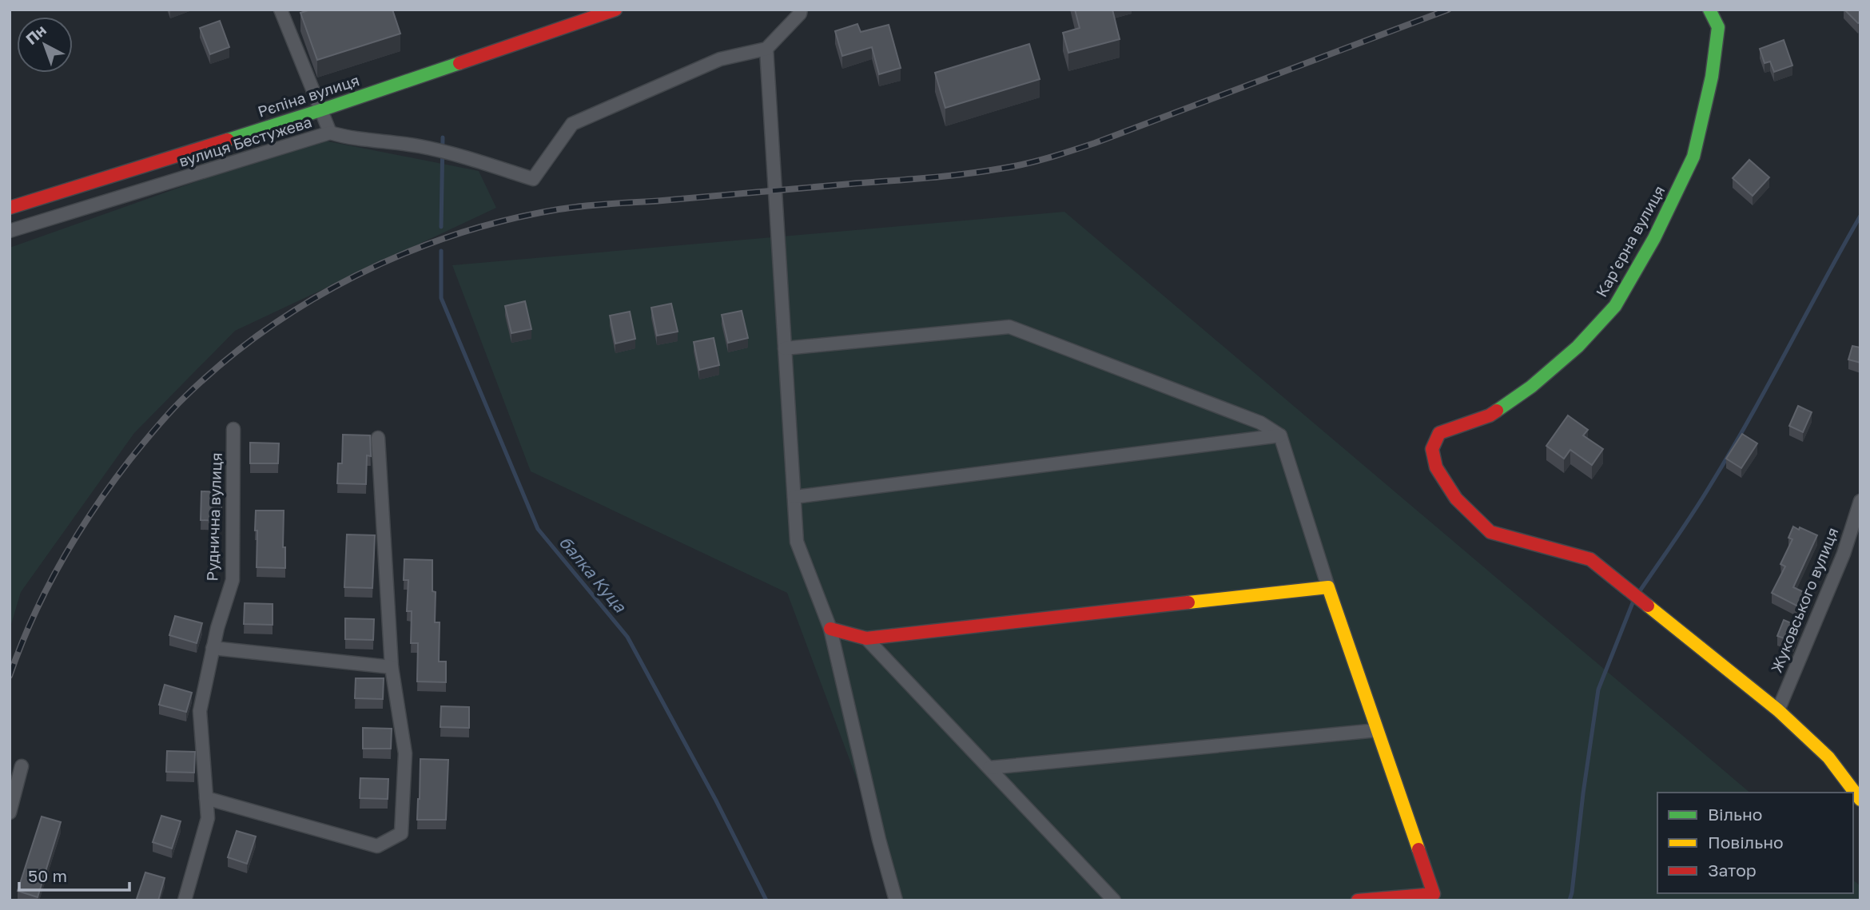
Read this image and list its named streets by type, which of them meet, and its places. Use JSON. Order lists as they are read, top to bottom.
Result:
{
  "streets": {
    "street": [
      "Рєпіна вулиця",
      "вулиця Бестужева",
      "Карʼєрна вулиця",
      "Руднична вулиця",
      "Жуковського вулиця"
    ]
  },
  "crossings": [
    ["Карʼєрна вулиця", "Жуковського вулиця"]
  ],
  "water": ["балка Куца"],
  "legend": ["Вільно", "Повільно", "Затор"],
  "scale_bar": "50 m",
  "north": "top left"
}
